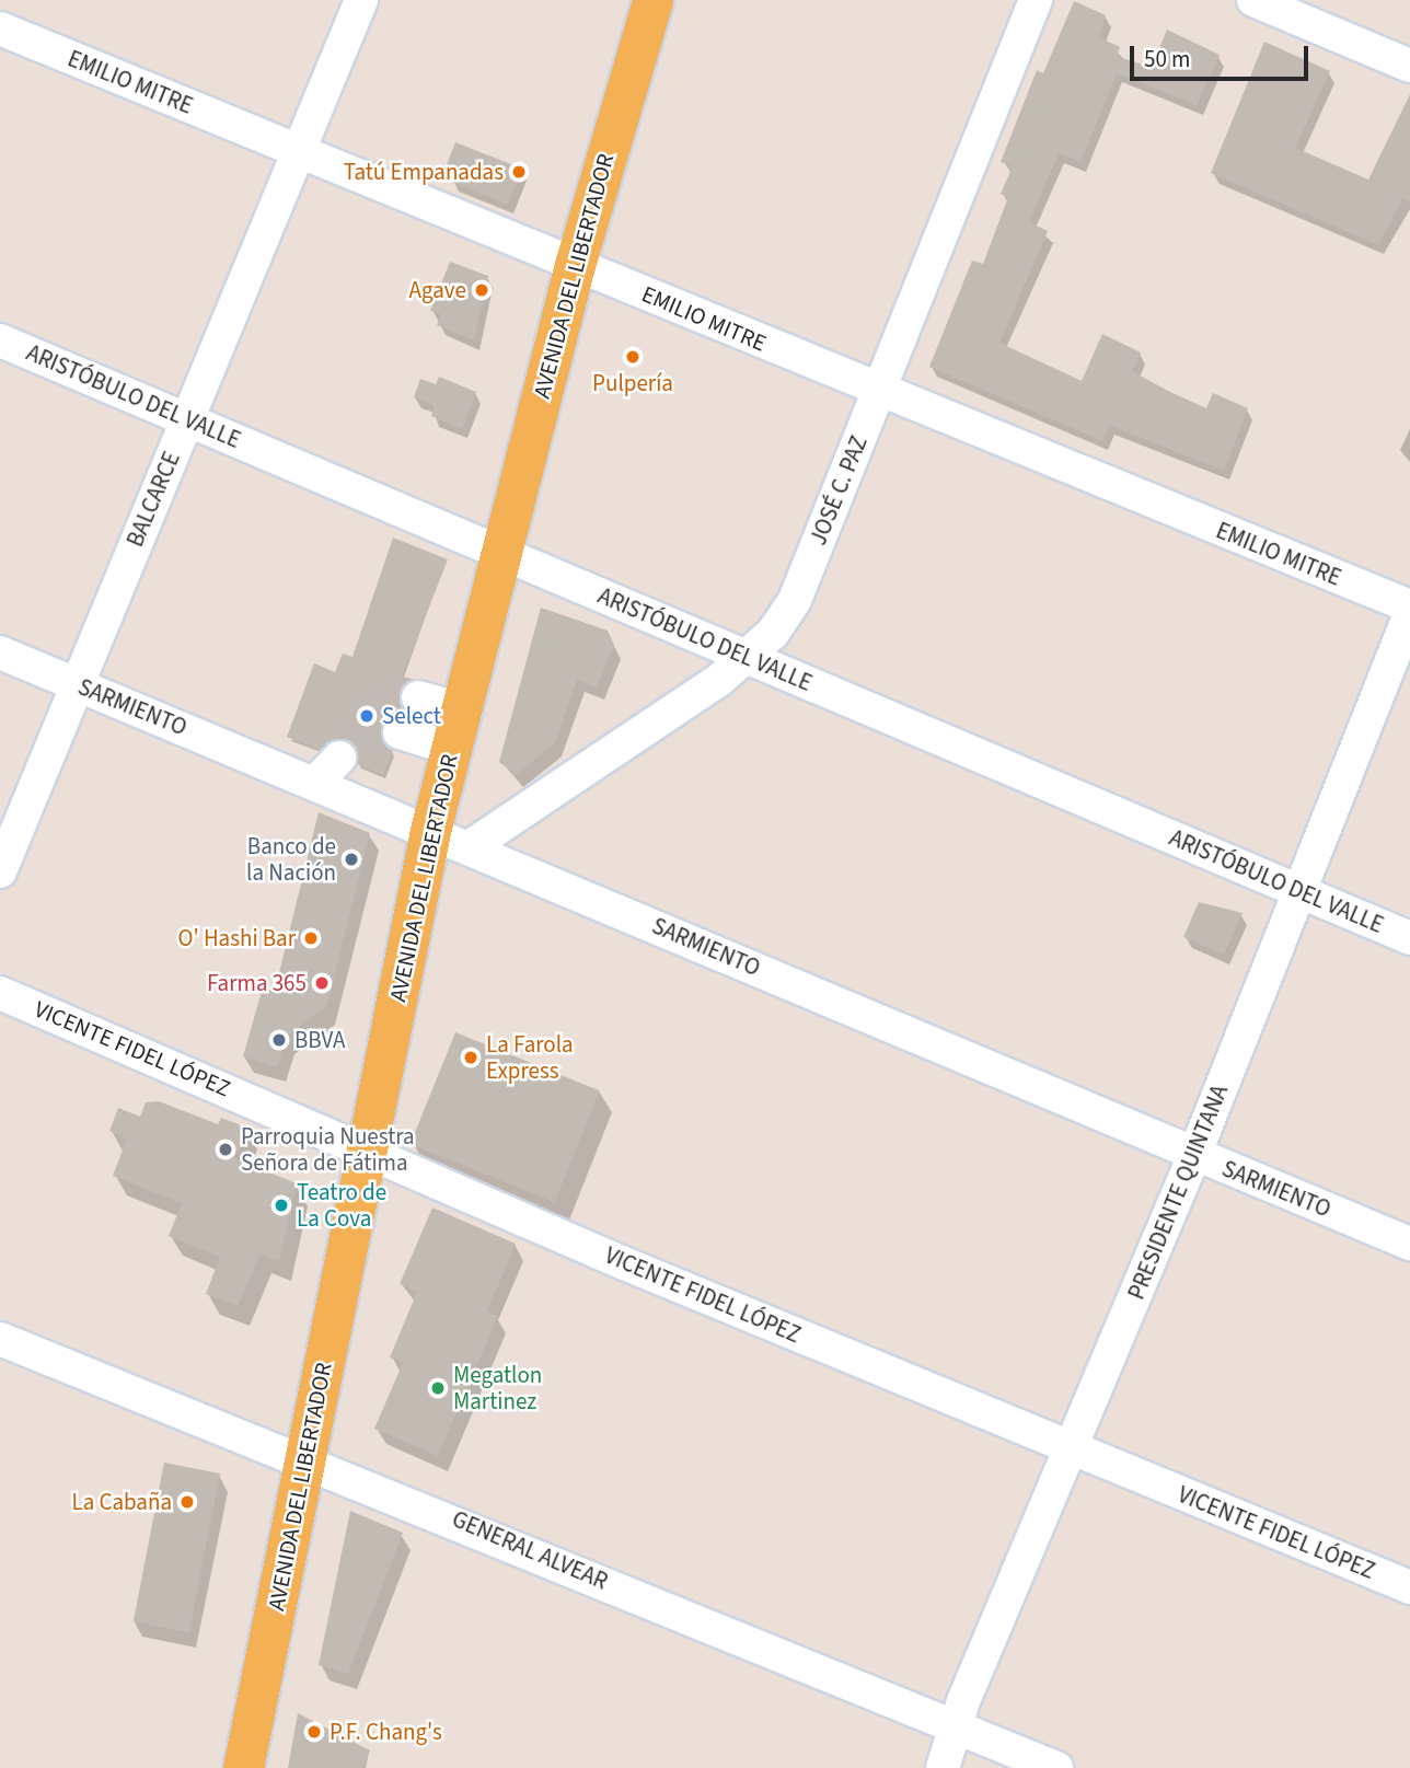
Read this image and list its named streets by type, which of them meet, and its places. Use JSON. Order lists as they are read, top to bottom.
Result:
{
  "streets": {
    "main road": ["AVENIDA DEL LIBERTADOR"],
    "street": [
      "EMILIO MITRE",
      "ARISTÓBULO DEL VALLE",
      "JOSÉ C. PAZ",
      "BALCARCE",
      "SARMIENTO",
      "VICENTE FIDEL LÓPEZ",
      "PRESIDENTE QUINTANA",
      "GENERAL ALVEAR"
    ]
  },
  "crossings": [
    ["EMILIO MITRE", "AVENIDA DEL LIBERTADOR"],
    ["EMILIO MITRE", "JOSÉ C. PAZ"],
    ["EMILIO MITRE", "BALCARCE"],
    ["AVENIDA DEL LIBERTADOR", "ARISTÓBULO DEL VALLE"],
    ["AVENIDA DEL LIBERTADOR", "SARMIENTO"],
    ["AVENIDA DEL LIBERTADOR", "VICENTE FIDEL LÓPEZ"],
    ["AVENIDA DEL LIBERTADOR", "GENERAL ALVEAR"],
    ["ARISTÓBULO DEL VALLE", "JOSÉ C. PAZ"],
    ["ARISTÓBULO DEL VALLE", "BALCARCE"],
    ["ARISTÓBULO DEL VALLE", "PRESIDENTE QUINTANA"],
    ["JOSÉ C. PAZ", "SARMIENTO"],
    ["BALCARCE", "SARMIENTO"],
    ["SARMIENTO", "PRESIDENTE QUINTANA"],
    ["VICENTE FIDEL LÓPEZ", "PRESIDENTE QUINTANA"],
    ["PRESIDENTE QUINTANA", "GENERAL ALVEAR"]
  ],
  "places": [
    "Tatú Empanadas",
    "Agave",
    "Pulpería",
    "Select",
    "Banco de la Nación",
    "O' Hashi Bar",
    "Farma 365",
    "BBVA",
    "La Farola Express",
    "Parroquia Nuestra Señora de Fátima",
    "Teatro de La Cova",
    "Megatlon Martinez",
    "La Cabaña",
    "P.F. Chang's"
  ],
  "scale_bar": "50 m"
}
